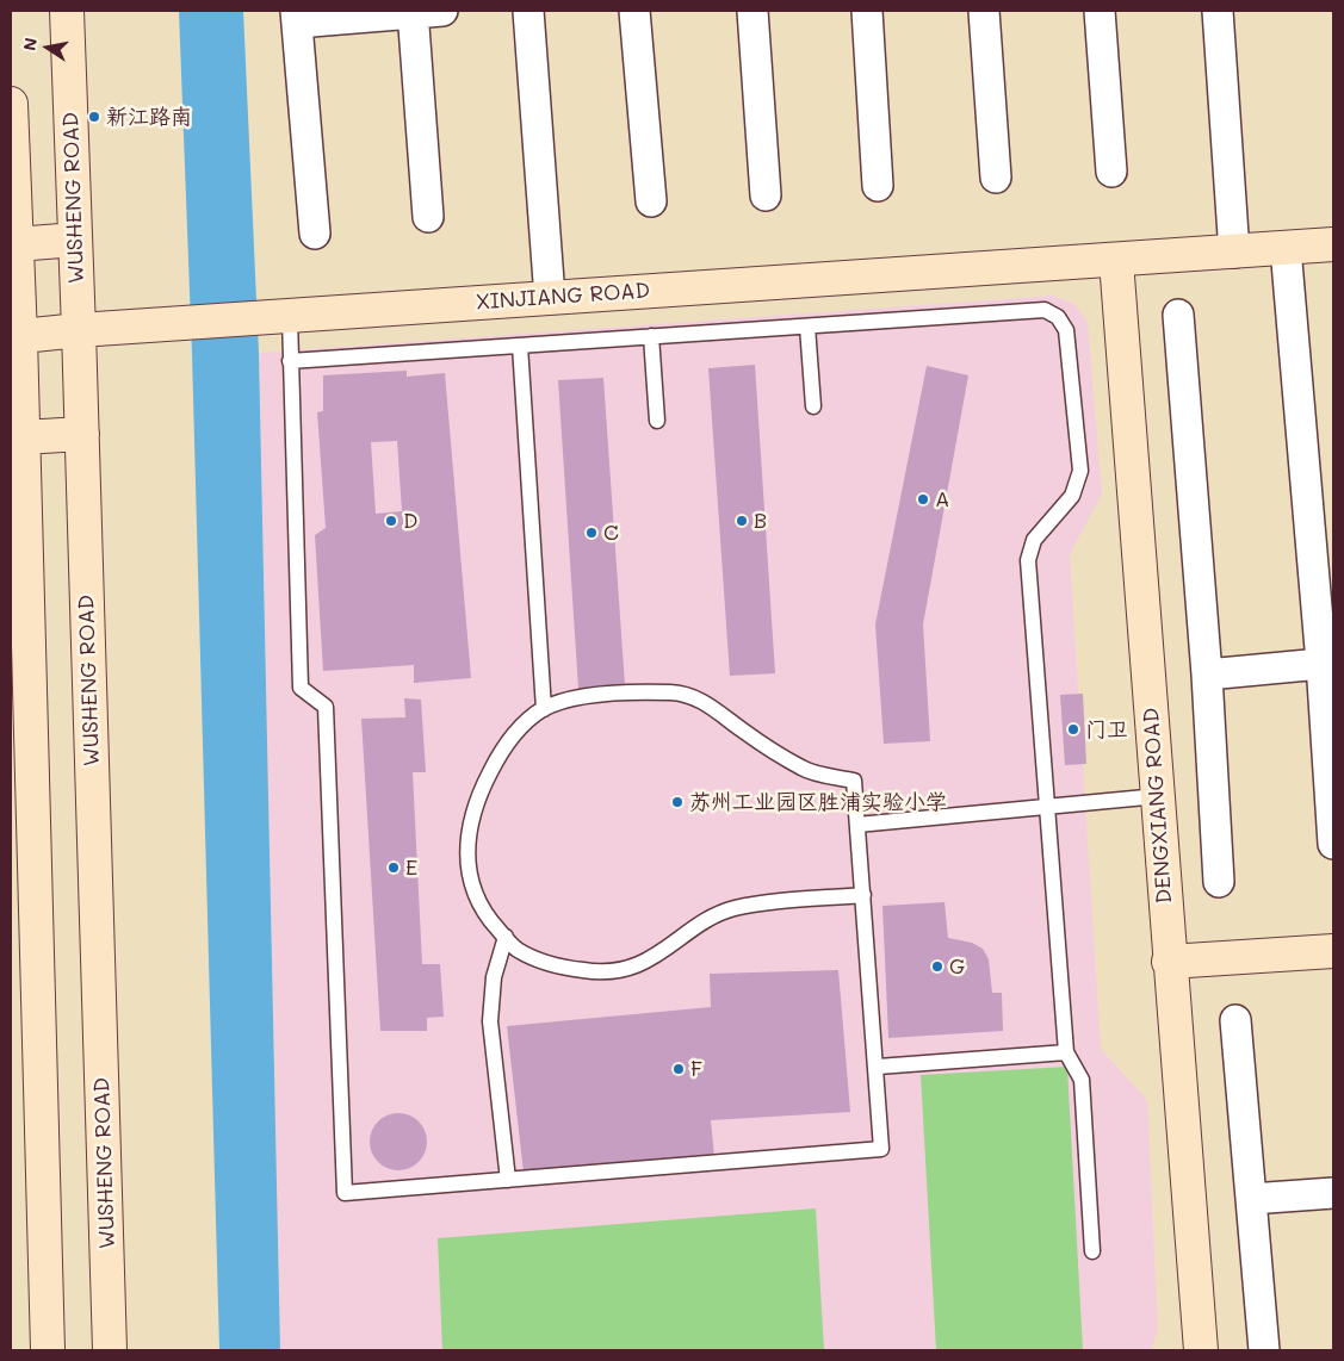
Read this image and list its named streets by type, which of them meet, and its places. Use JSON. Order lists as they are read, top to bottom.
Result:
{
  "streets": {
    "main road": ["WUSHENG ROAD", "XINJIANG ROAD", "DENGXIANG ROAD"]
  },
  "crossings": [
    ["WUSHENG ROAD", "XINJIANG ROAD"],
    ["XINJIANG ROAD", "DENGXIANG ROAD"]
  ],
  "places": [
    "新江路南",
    "A",
    "D",
    "B",
    "C",
    "门卫",
    "苏州工业园区胜浦实验小学",
    "E",
    "G",
    "F"
  ],
  "north": "left"
}
